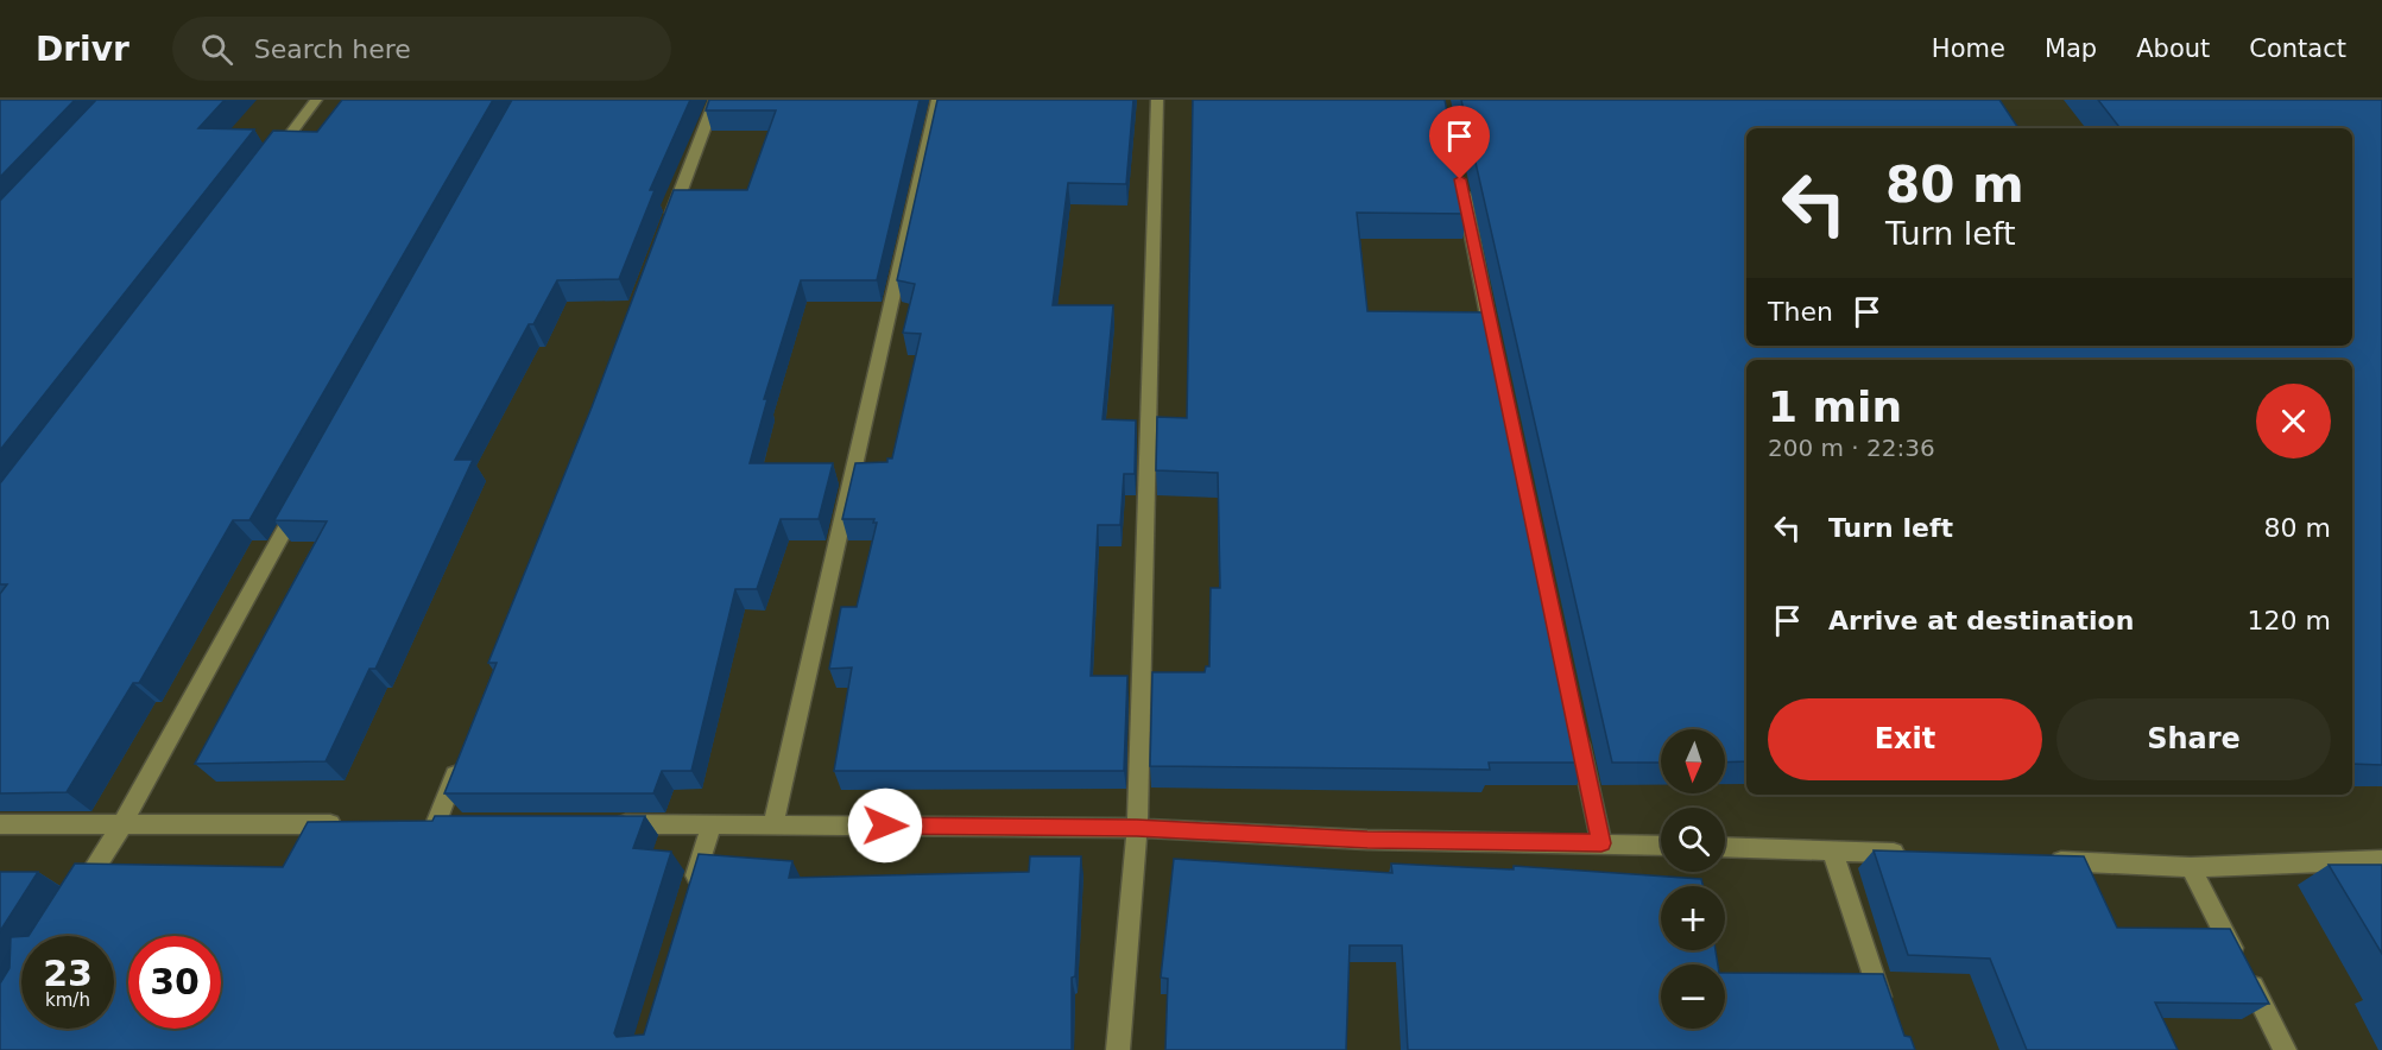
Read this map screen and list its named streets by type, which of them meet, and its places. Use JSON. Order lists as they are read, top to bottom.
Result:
{
  "north": "bottom",
  "page": {
    "header": "Drivr",
    "search": "Search here",
    "nav": [
      "Home",
      "Map",
      "About",
      "Contact"
    ],
    "turn": ["80 m", "Turn left"],
    "then": "Then",
    "heading": ["1 min", "200 m · 22:36"],
    "list": [
      {
        "name": "Turn left",
        "value": "80 m"
      },
      {
        "name": "Arrive at destination",
        "value": "120 m"
      }
    ],
    "buttons": ["Exit", "Share"],
    "map_buttons": ["+", "−"],
    "speed": "23 km/h",
    "limit": "30"
  }
}
